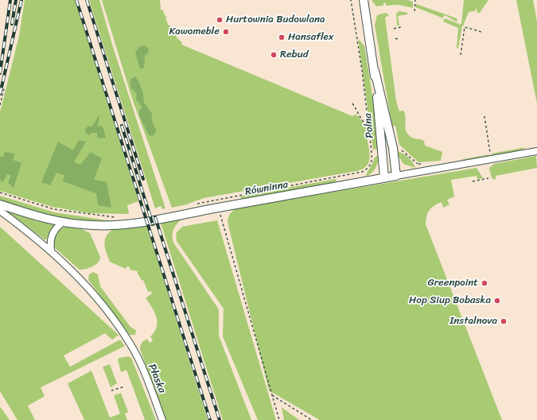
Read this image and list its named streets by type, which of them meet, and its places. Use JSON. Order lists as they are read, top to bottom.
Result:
{
  "streets": {
    "street": ["Polna", "Równinna", "Płaska"]
  },
  "crossings": [
    ["Polna", "Równinna"]
  ],
  "places": [
    "Hurtownia Budowlana",
    "Kawomeble",
    "Hansaflex",
    "Rebud",
    "Greenpoint",
    "Hop Siup Bobaska",
    "Instalnova"
  ]
}
